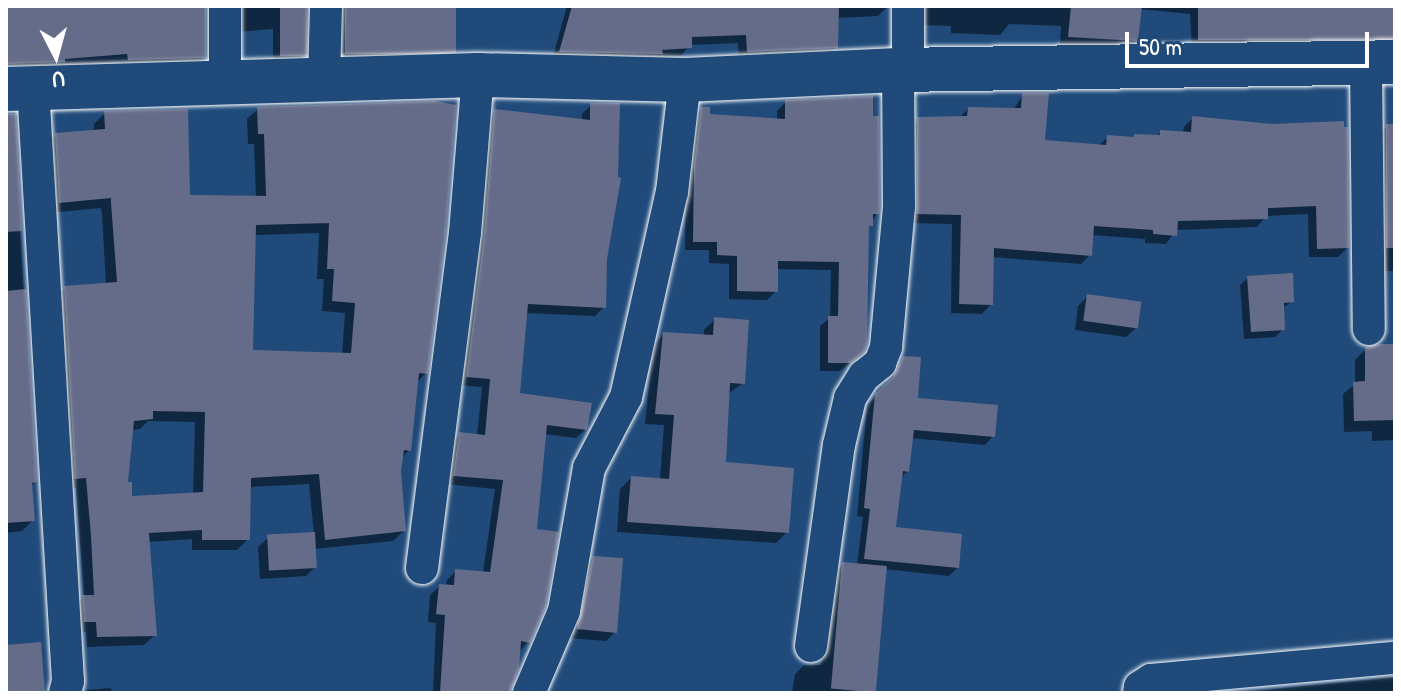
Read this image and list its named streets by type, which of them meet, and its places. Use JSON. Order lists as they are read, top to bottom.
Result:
{
  "scale_bar": "50 m",
  "north": "bottom"
}
